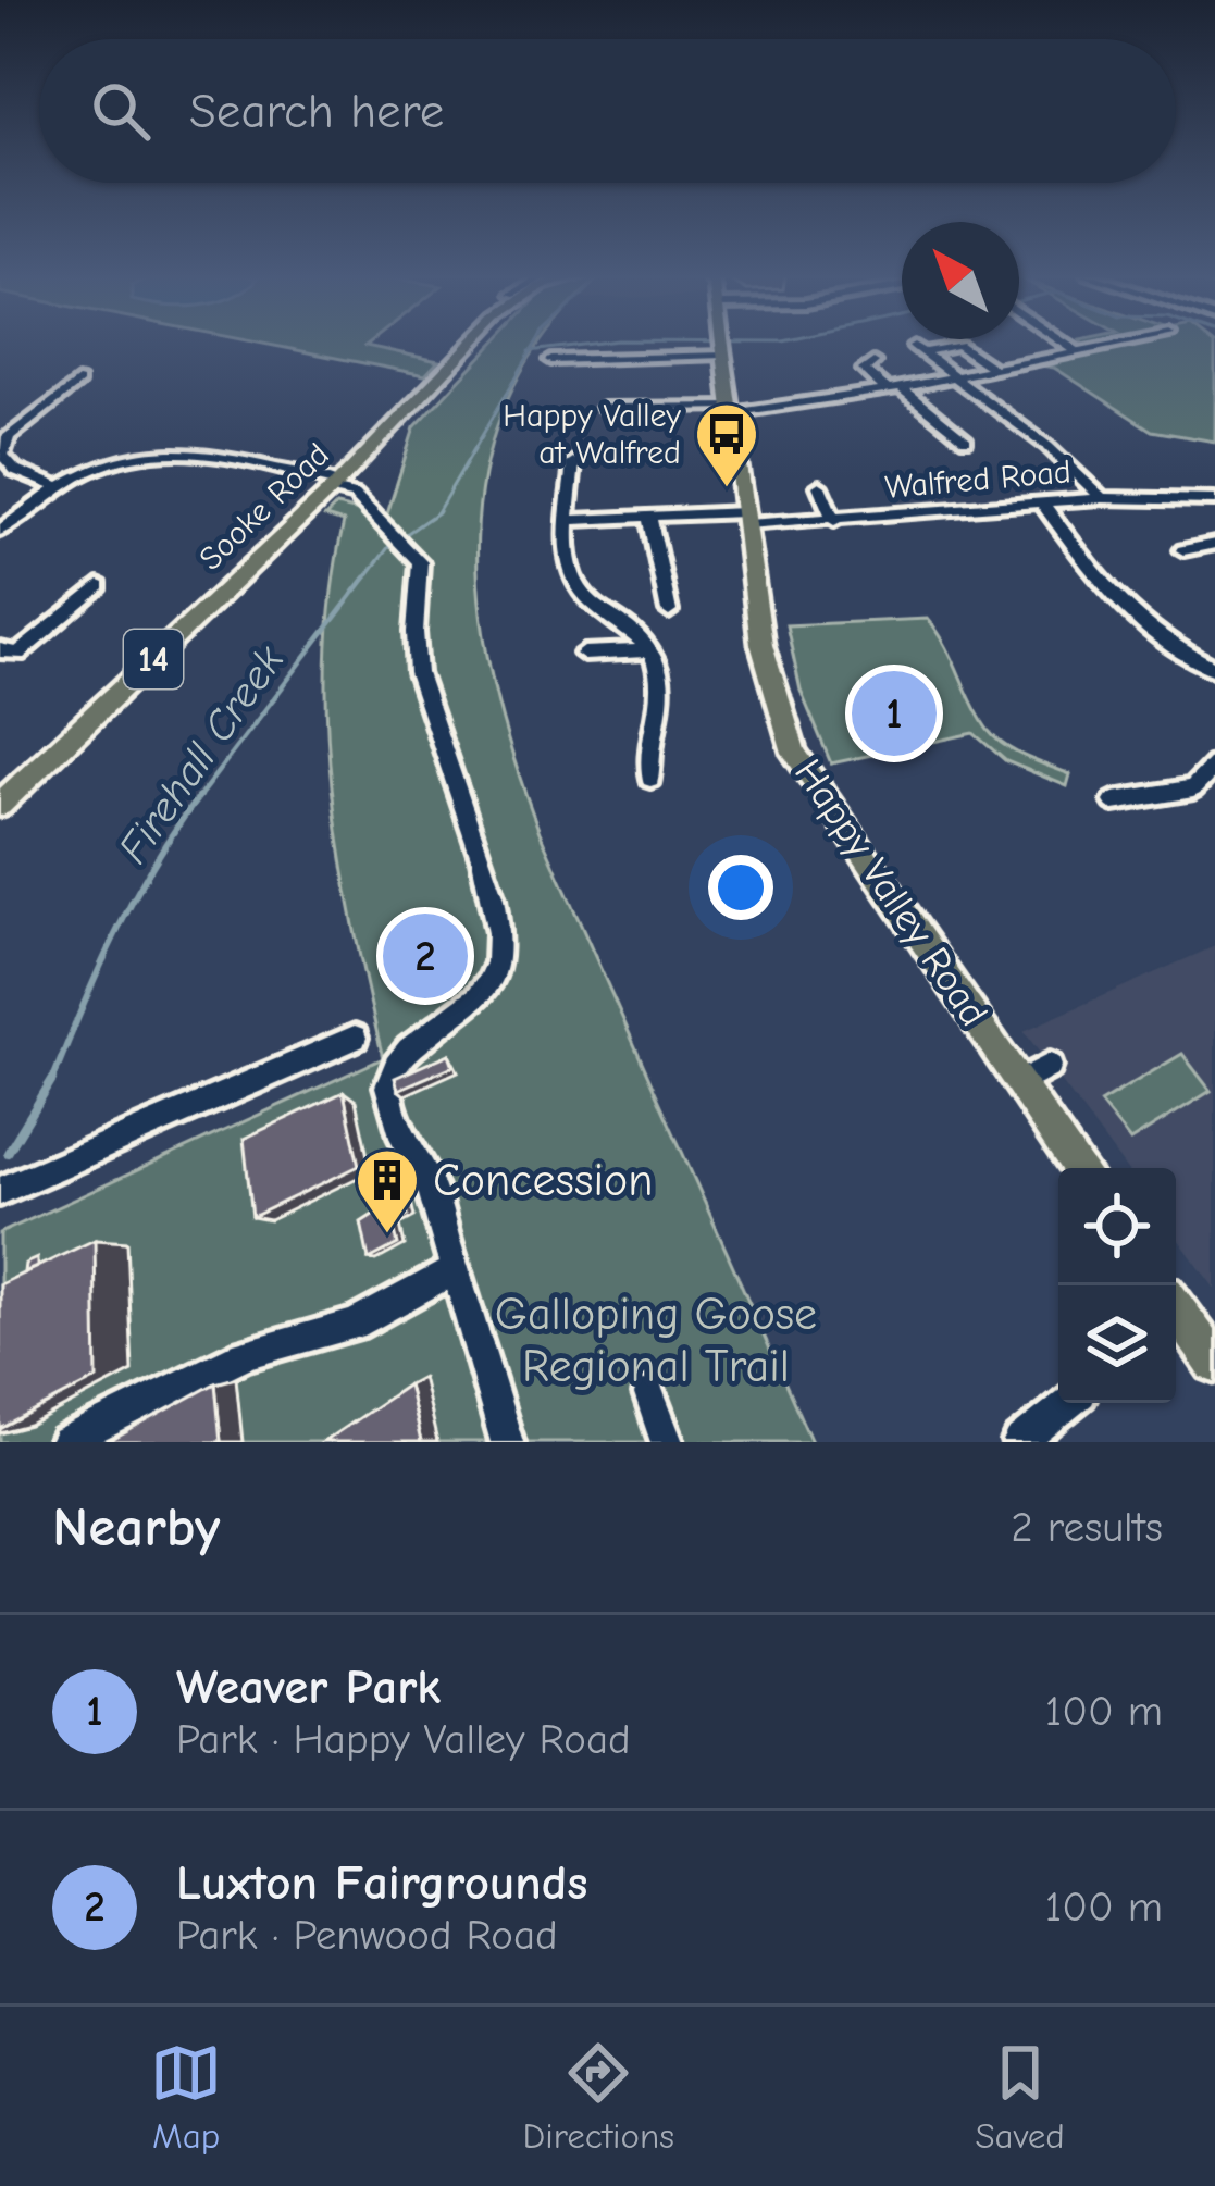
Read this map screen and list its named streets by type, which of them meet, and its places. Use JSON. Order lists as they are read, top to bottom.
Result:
{
  "streets": {
    "main road": ["Sooke Road", "14", "Happy Valley Road"],
    "street": ["Walfred Road"]
  },
  "crossings": [
    ["Walfred Road", "Happy Valley Road"]
  ],
  "water": ["Firehall Creek"],
  "parks": ["Galloping Goose Regional Trail"],
  "places": {
    "bus stop": ["Happy Valley at Walfred"],
    "building": ["Concession"]
  },
  "north": "top left",
  "page": {
    "search": "Search here",
    "pins": ["1", "2"],
    "heading": ["Nearby", "2 results"],
    "list": [
      {
        "mark": "1",
        "name": "Weaver Park",
        "note": "Park · Happy Valley Road",
        "value": "100 m"
      },
      {
        "mark": "2",
        "name": "Luxton Fairgrounds",
        "note": "Park · Penwood Road",
        "value": "100 m"
      }
    ],
    "nav": ["Map", "Directions", "Saved"]
  }
}
